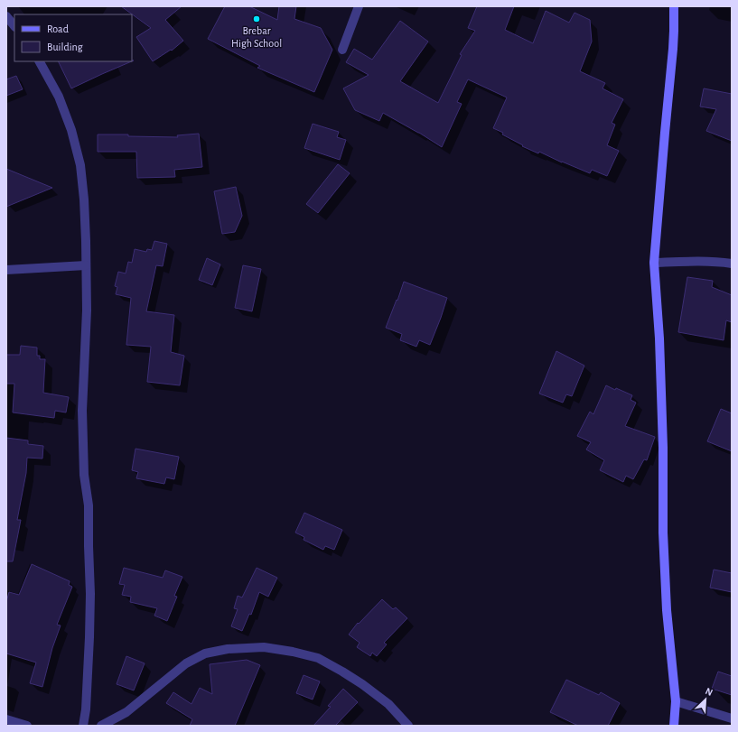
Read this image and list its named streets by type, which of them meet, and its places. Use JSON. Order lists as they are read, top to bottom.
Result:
{
  "places": ["Brebar High School"],
  "legend": ["Road", "Building"],
  "north": "top right"
}
